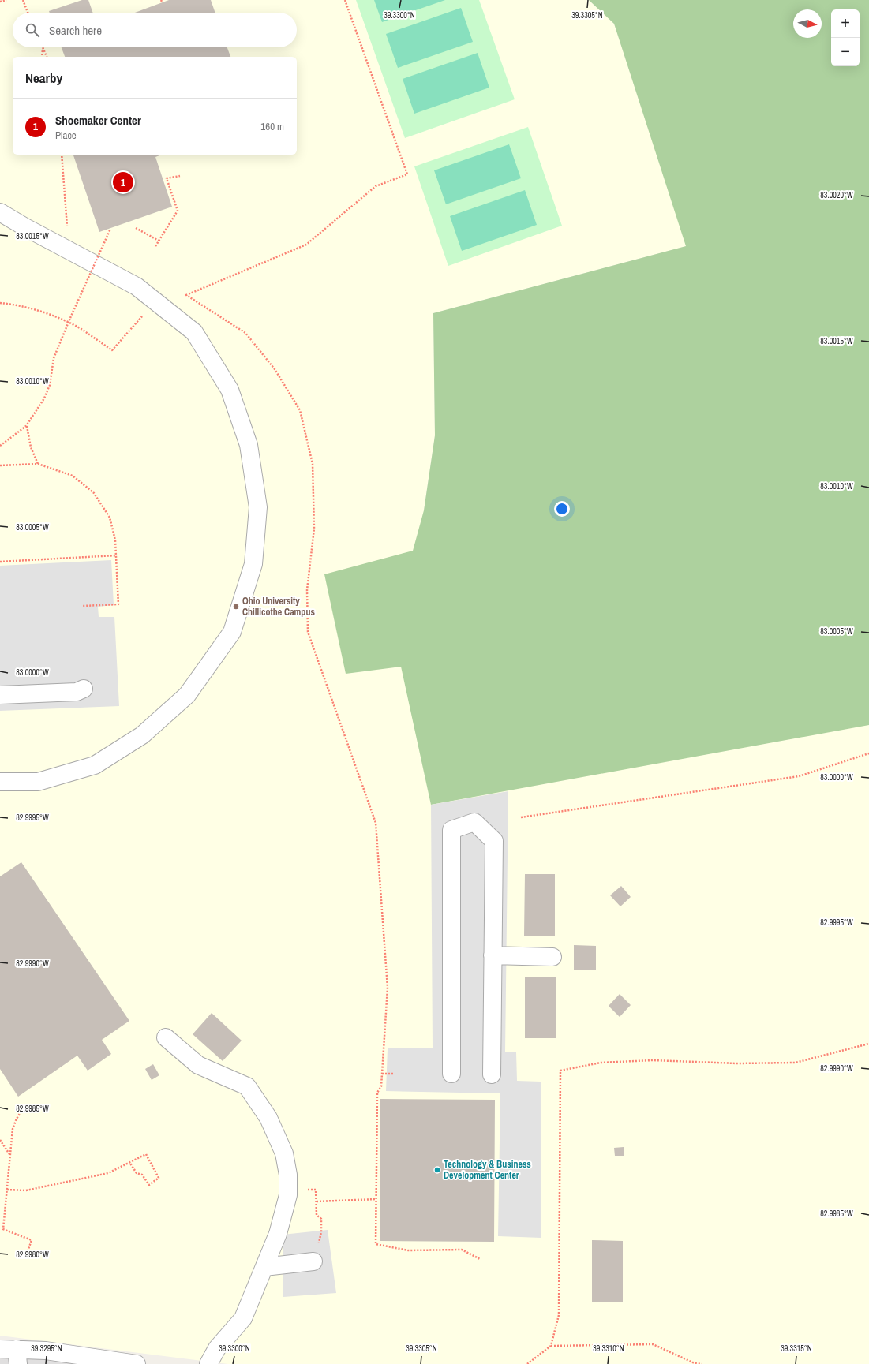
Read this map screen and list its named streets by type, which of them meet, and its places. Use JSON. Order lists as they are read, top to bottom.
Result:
{
  "places": ["Ohio University Chillicothe Campus", "Technology & Business Development Center"],
  "north": "right",
  "page": {
    "map_buttons": ["+", "−"],
    "search": "Search here",
    "heading": "Nearby",
    "list": [
      {
        "mark": "1",
        "name": "Shoemaker Center",
        "note": "Place",
        "value": "160 m"
      }
    ],
    "pins": "1"
  },
  "coordinates": [
    "39.3300°N",
    "39.3305°N",
    "83.0020°W",
    "83.0015°W",
    "83.0010°W",
    "83.0005°W",
    "83.0000°W",
    "82.9995°W",
    "82.9990°W",
    "82.9985°W",
    "82.9980°W",
    "39.3295°N",
    "39.3310°N",
    "39.3315°N"
  ]
}
